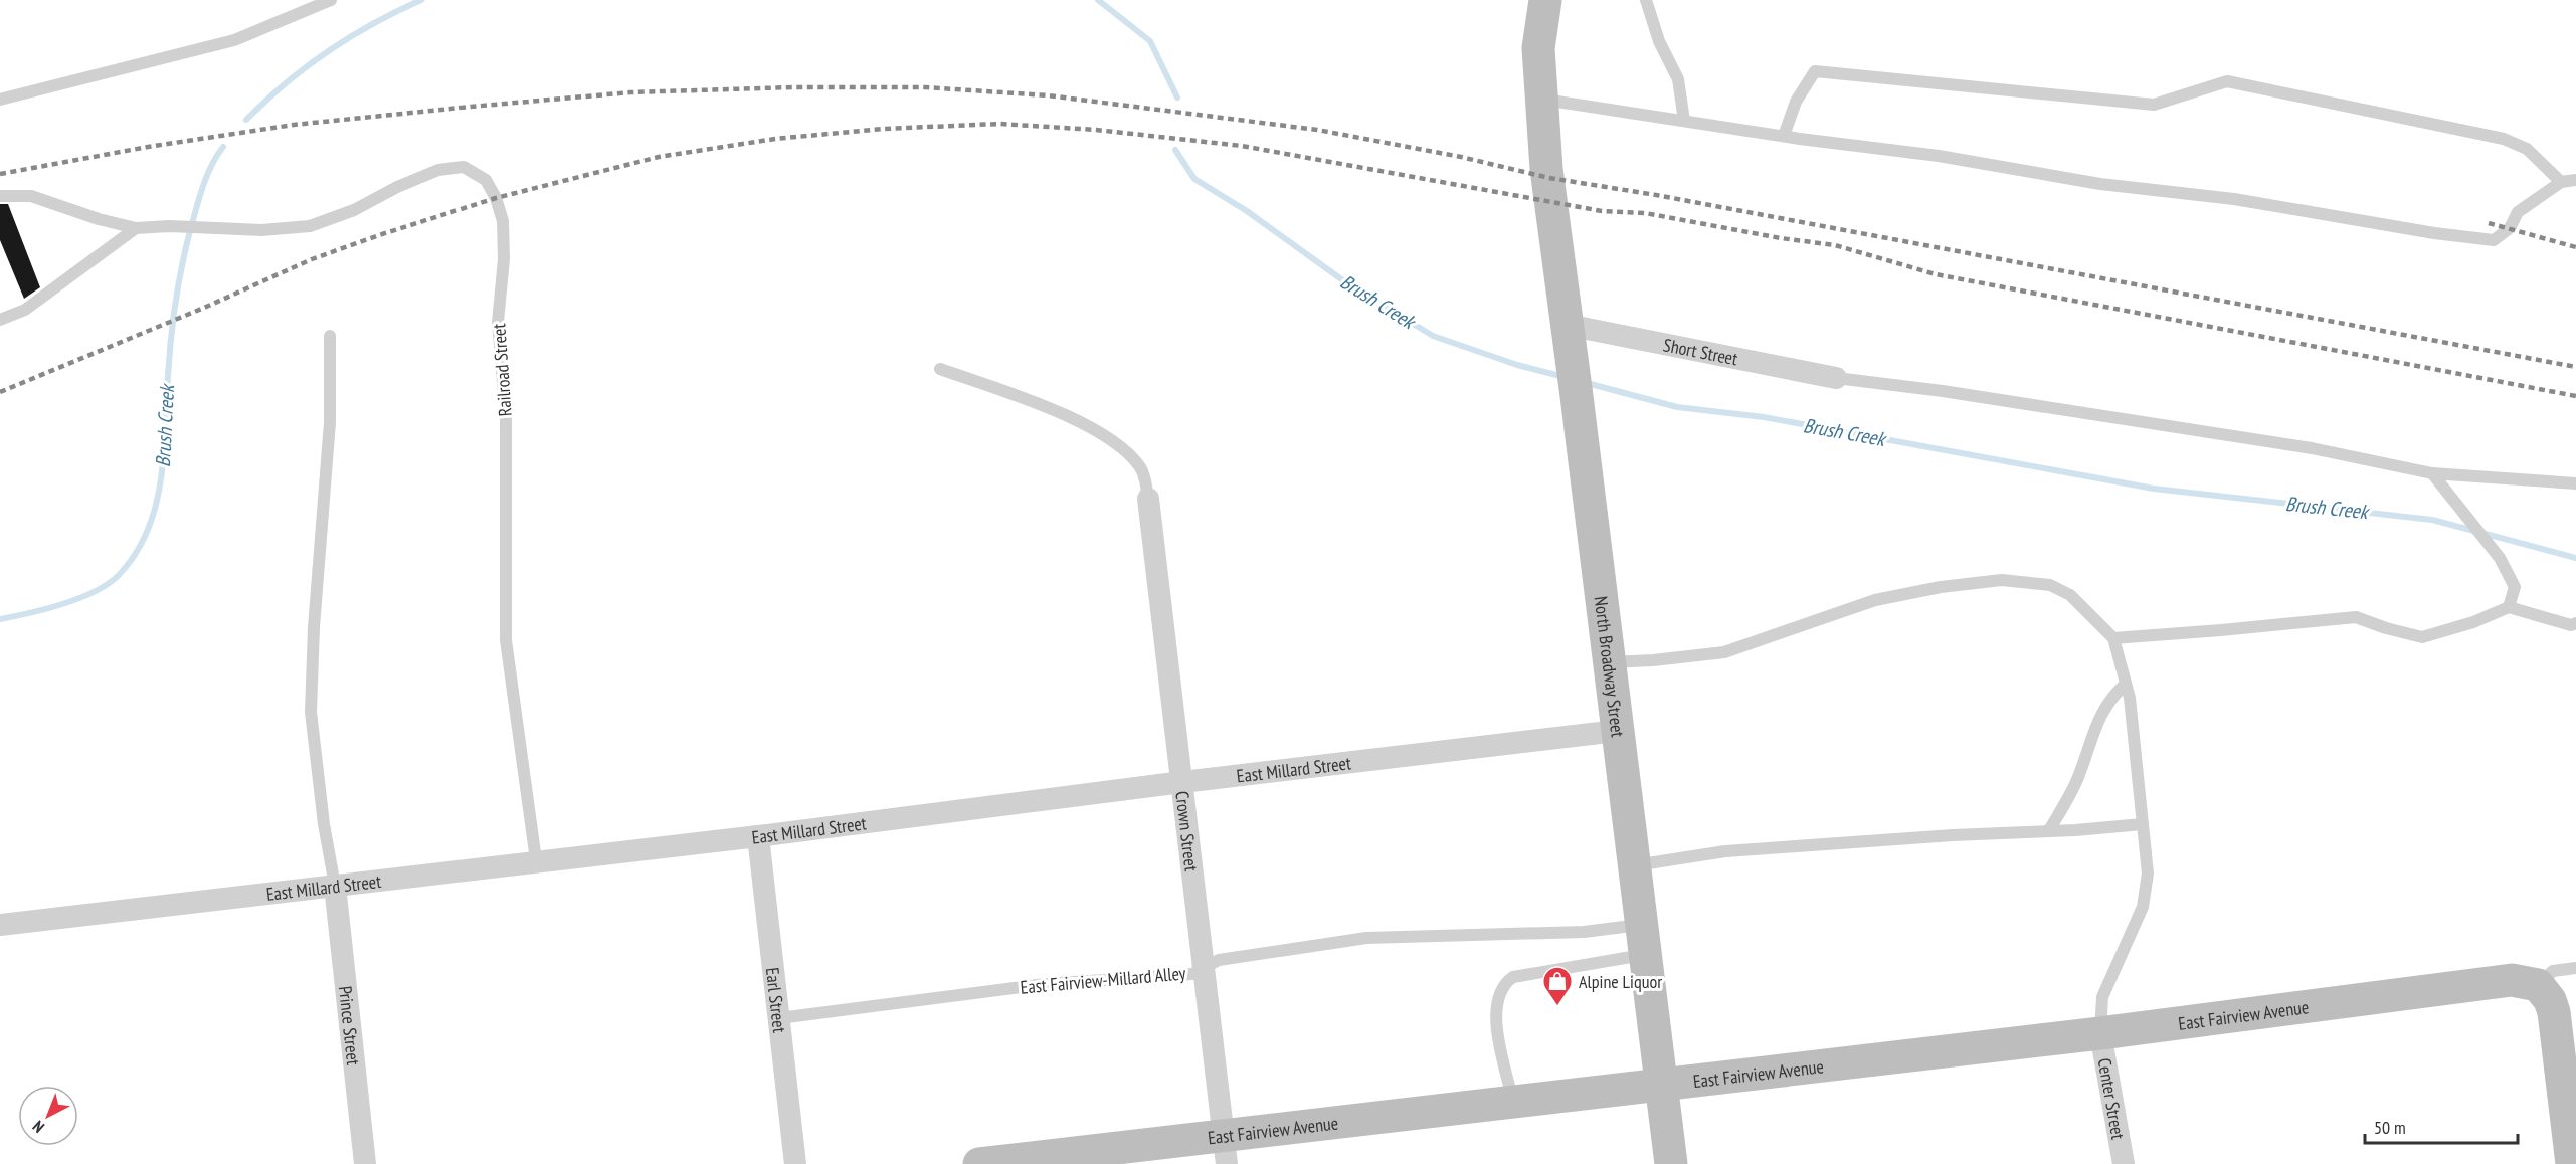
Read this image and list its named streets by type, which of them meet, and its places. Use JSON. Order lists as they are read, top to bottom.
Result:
{
  "streets": {
    "street": [
      "Short Street",
      "North Broadway Street",
      "East Millard Street",
      "Crown Street",
      "Earl Street",
      "East Fairview Avenue",
      "Prince Street",
      "Center Street"
    ],
    "lane": ["Railroad Street", "East Fairview-Millard Alley"]
  },
  "crossings": [
    ["Short Street", "North Broadway Street"],
    ["Railroad Street", "East Millard Street"],
    ["North Broadway Street", "East Millard Street"],
    ["North Broadway Street", "East Fairview-Millard Alley"],
    ["North Broadway Street", "East Fairview Avenue"],
    ["East Millard Street", "Crown Street"],
    ["East Millard Street", "Earl Street"],
    ["East Millard Street", "Prince Street"],
    ["Crown Street", "East Fairview-Millard Alley"],
    ["Crown Street", "East Fairview Avenue"],
    ["East Fairview-Millard Alley", "Earl Street"],
    ["East Fairview Avenue", "Center Street"]
  ],
  "water": ["Brush Creek"],
  "places": {
    "shop": ["Alpine Liquor"]
  },
  "scale_bar": "50 m",
  "north": "bottom left"
}
